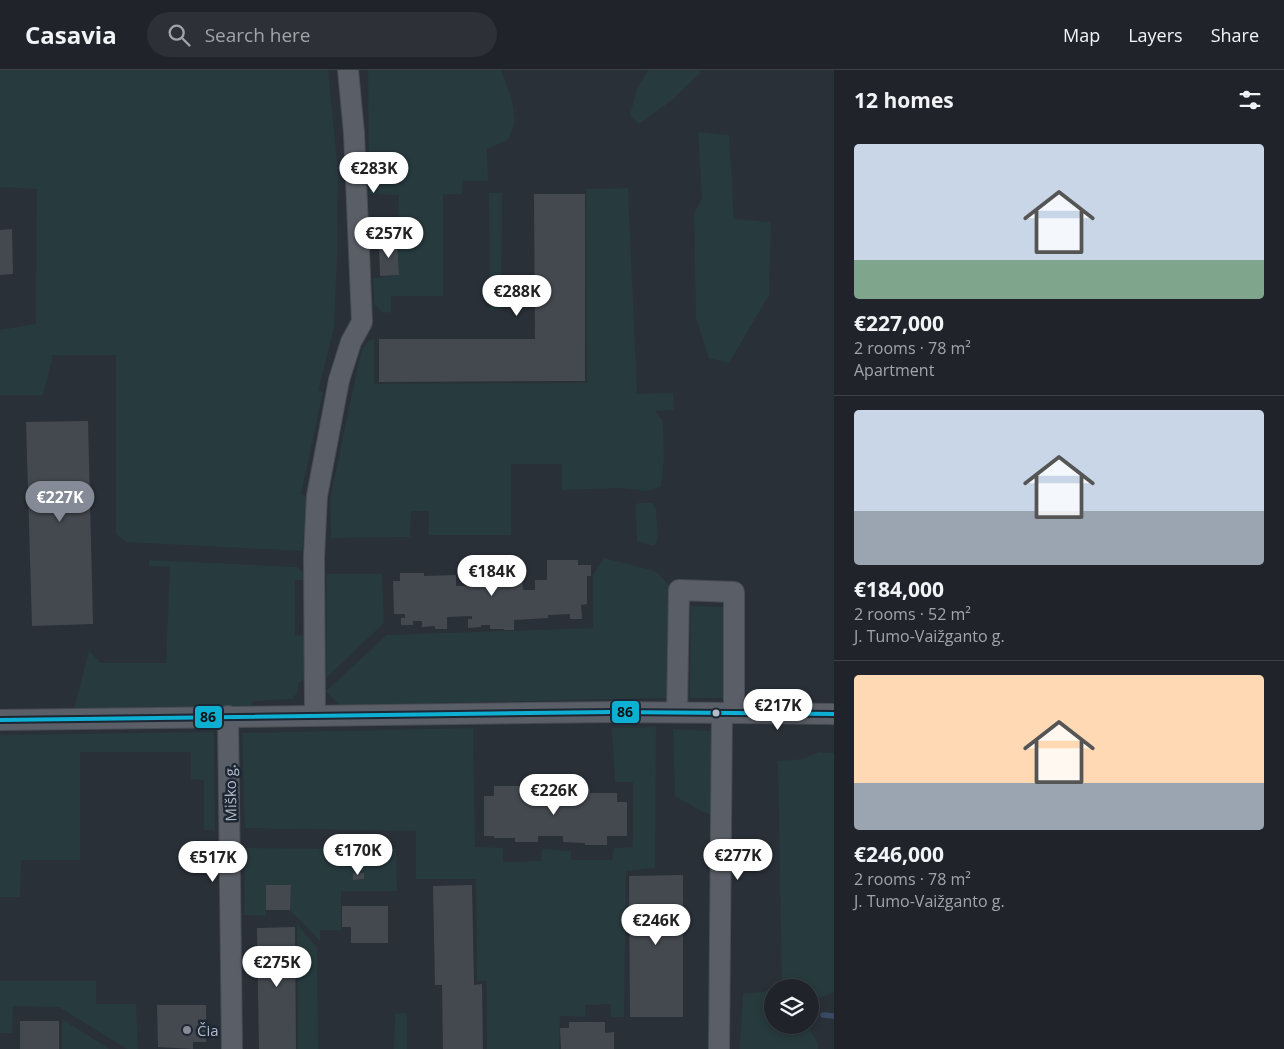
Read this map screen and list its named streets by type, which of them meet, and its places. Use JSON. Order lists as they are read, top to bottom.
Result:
{
  "streets": {
    "street": ["Miško g."]
  },
  "places": ["Čia"],
  "lines": ["transit line 86"],
  "page": {
    "header": "Casavia",
    "search": "Search here",
    "nav": ["Map", "Layers", "Share"],
    "heading": "12 homes",
    "list": [
      {
        "name": "€227,000",
        "note": "2 rooms · 78 m² · Apartment"
      },
      {
        "name": "€184,000",
        "note": "2 rooms · 52 m² · J. Tumo-Vaižganto g."
      },
      {
        "name": "€246,000",
        "note": "2 rooms · 78 m² · J. Tumo-Vaižganto g."
      }
    ],
    "price": [
      "€283K",
      "€257K",
      "€288K",
      "€227K",
      "€184K",
      "€217K",
      "€226K",
      "€170K",
      "€277K",
      "€517K",
      "€246K",
      "€275K"
    ]
  }
}
